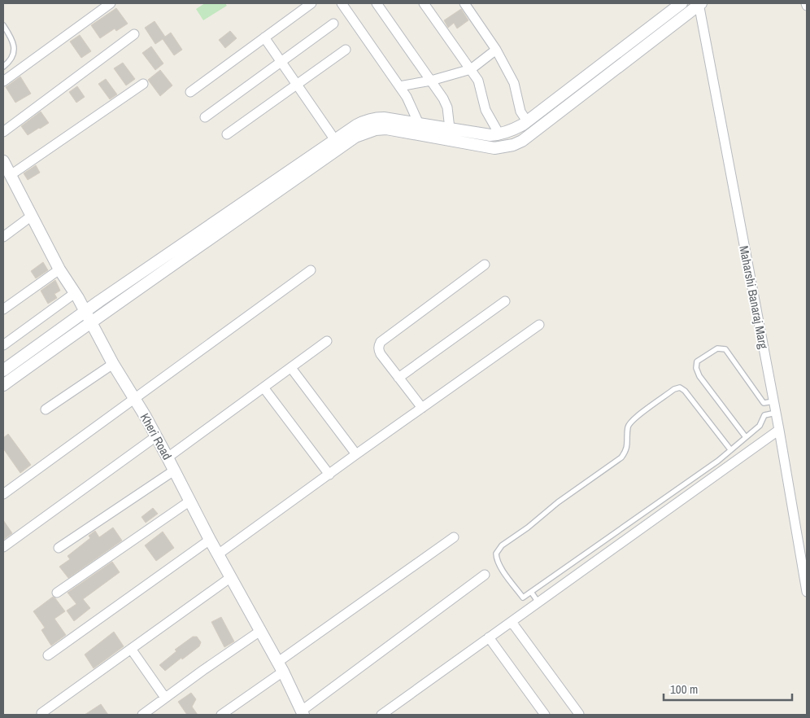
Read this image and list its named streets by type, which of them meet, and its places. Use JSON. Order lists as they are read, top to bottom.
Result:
{
  "streets": {
    "street": ["Maharshi Banaraj Marg", "Kheri Road"]
  },
  "scale_bar": "100 m"
}
